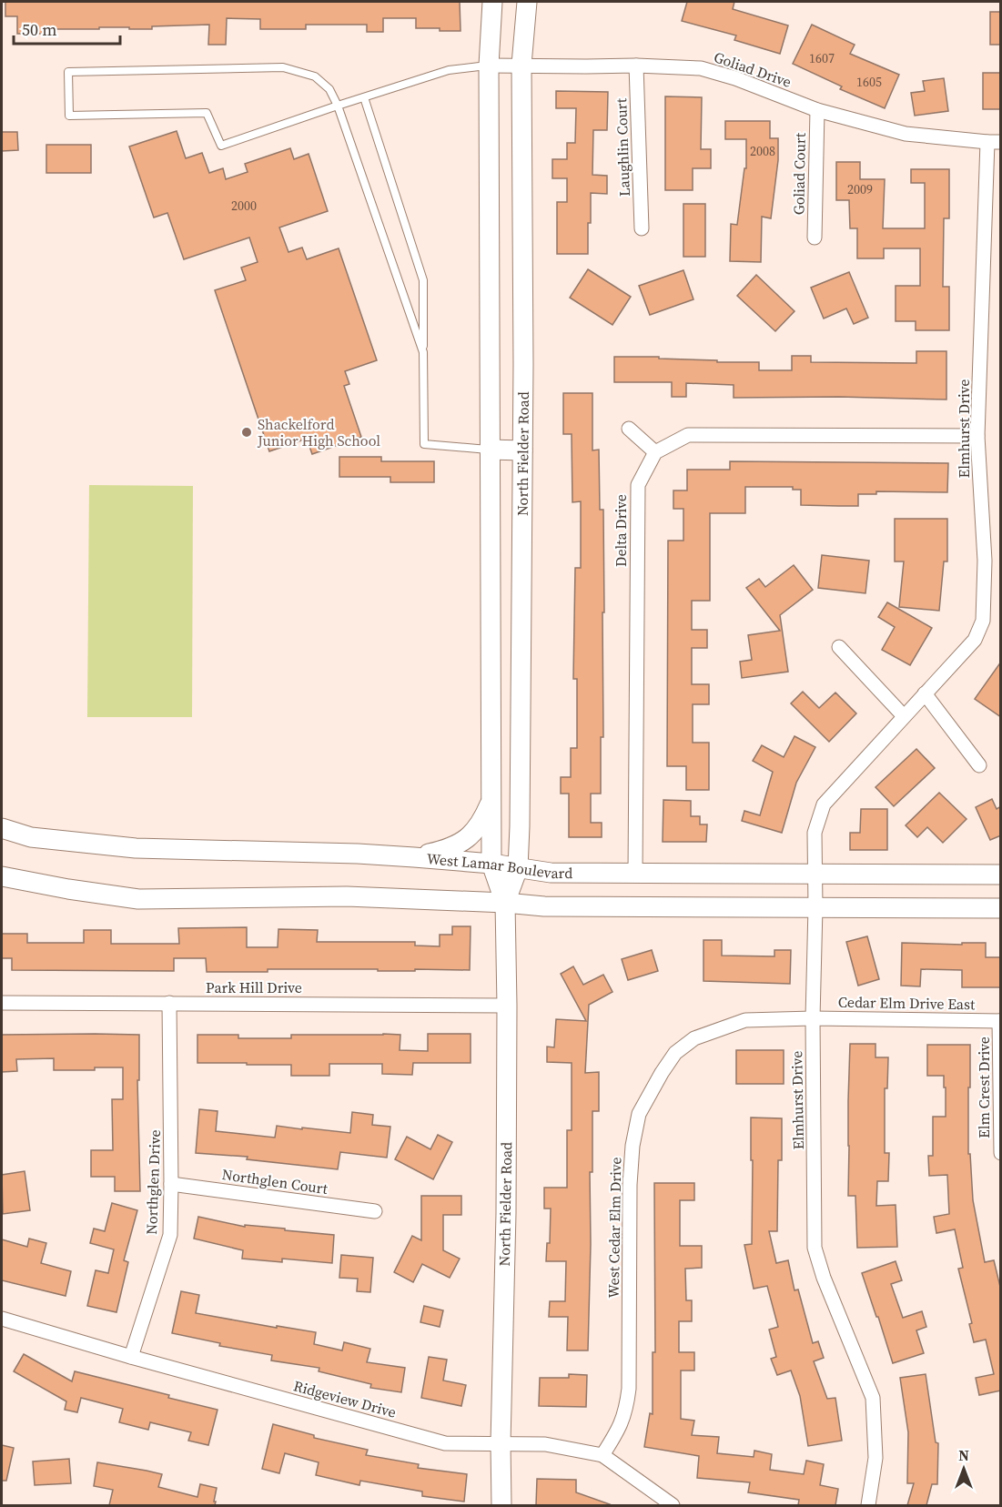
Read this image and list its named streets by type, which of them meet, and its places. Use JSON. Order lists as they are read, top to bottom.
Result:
{
  "streets": {
    "main road": ["North Fielder Road", "West Lamar Boulevard"],
    "street": [
      "Goliad Drive",
      "Laughlin Court",
      "Goliad Court",
      "Elmhurst Drive",
      "Delta Drive",
      "Park Hill Drive",
      "Cedar Elm Drive East",
      "Elm Crest Drive",
      "Northglen Court",
      "Northglen Drive",
      "West Cedar Elm Drive",
      "Ridgeview Drive"
    ]
  },
  "crossings": [
    ["Goliad Drive", "Laughlin Court"],
    ["Goliad Drive", "Goliad Court"],
    ["Goliad Drive", "Elmhurst Drive"],
    ["Goliad Drive", "North Fielder Road"],
    ["Elmhurst Drive", "West Lamar Boulevard"],
    ["Elmhurst Drive", "Cedar Elm Drive East"],
    ["Elmhurst Drive", "West Cedar Elm Drive"],
    ["North Fielder Road", "West Lamar Boulevard"],
    ["North Fielder Road", "Park Hill Drive"],
    ["North Fielder Road", "Ridgeview Drive"],
    ["Delta Drive", "West Lamar Boulevard"],
    ["Park Hill Drive", "Northglen Drive"],
    ["Cedar Elm Drive East", "Elm Crest Drive"],
    ["Cedar Elm Drive East", "West Cedar Elm Drive"],
    ["Northglen Court", "Northglen Drive"],
    ["Northglen Drive", "Ridgeview Drive"],
    ["West Cedar Elm Drive", "Ridgeview Drive"]
  ],
  "places": ["Shackelford Junior High School"],
  "house_numbers": [
    "1607",
    "1605",
    "2008",
    "2009",
    "2000"
  ],
  "scale_bar": "50 m",
  "north": "top"
}
